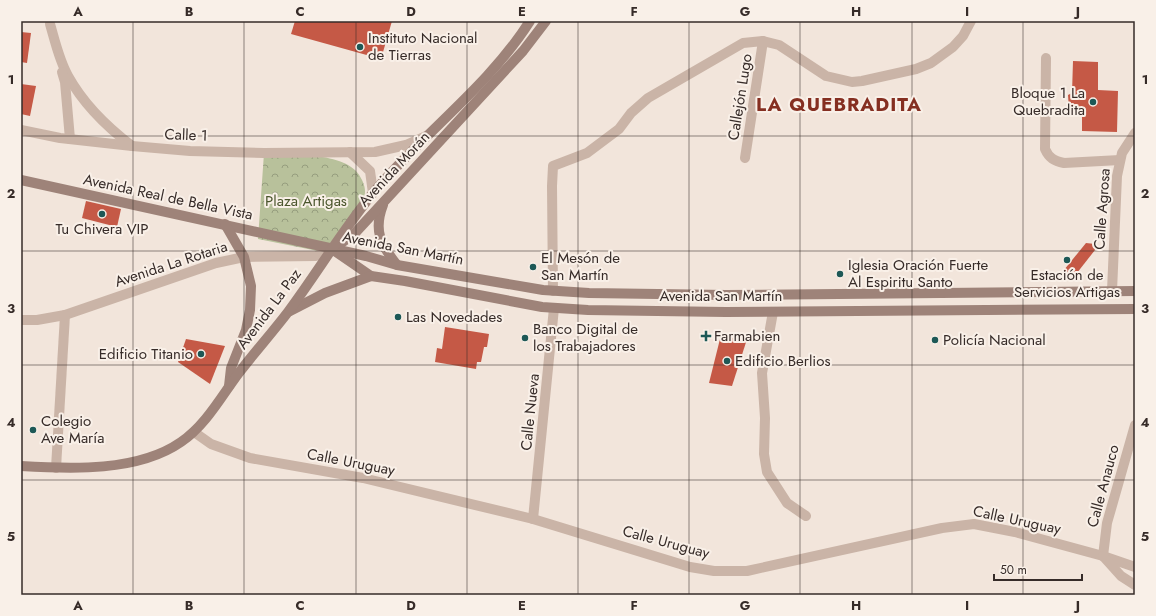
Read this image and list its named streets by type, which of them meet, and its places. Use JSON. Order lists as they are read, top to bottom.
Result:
{
  "streets": {
    "main road": [
      "Avenida Morán",
      "Avenida Real de Bella Vista",
      "Avenida San Martín",
      "Avenida La Paz"
    ],
    "street": [
      "Callejón Lugo",
      "Calle 1",
      "Calle Agrosa",
      "Avenida La Rotaria",
      "Calle Nueva",
      "Calle Uruguay",
      "Calle Anauco"
    ]
  },
  "crossings": [
    ["Calle 1", "Avenida Morán"],
    ["Avenida Morán", "Avenida Real de Bella Vista"],
    ["Avenida Morán", "Avenida San Martín"],
    ["Avenida Morán", "Avenida La Rotaria"],
    ["Avenida Morán", "Avenida La Paz"],
    ["Avenida Real de Bella Vista", "Avenida San Martín"],
    ["Avenida Real de Bella Vista", "Avenida La Rotaria"],
    ["Avenida Real de Bella Vista", "Avenida La Paz"],
    ["Calle Agrosa", "Avenida San Martín"],
    ["Avenida San Martín", "Avenida La Rotaria"],
    ["Avenida San Martín", "Avenida La Paz"],
    ["Avenida San Martín", "Calle Nueva"],
    ["Avenida La Rotaria", "Avenida La Paz"],
    ["Avenida La Paz", "Calle Uruguay"],
    ["Calle Nueva", "Calle Uruguay"],
    ["Calle Uruguay", "Calle Anauco"]
  ],
  "districts": ["LA QUEBRADITA"],
  "parks": ["Plaza Artigas"],
  "places": {
    "other": [
      "Instituto Nacional de Tierras",
      "Bloque 1 La Quebradita",
      "Tu Chivera VIP",
      "Estación de Servicios Artigas",
      "El Mesón de San Martín",
      "Iglesia Oración Fuerte Al Espiritu Santo",
      "Las Novedades",
      "Banco Digital de los Trabajadores",
      "Policía Nacional",
      "Edificio Titanio",
      "Edificio Berlios",
      "Colegio Ave María"
    ],
    "health": ["Farmabien"]
  },
  "scale_bar": "50 m",
  "grid": {
    "columns": [
      "A",
      "B",
      "C",
      "D",
      "E",
      "F",
      "G",
      "H",
      "I",
      "J"
    ],
    "rows": [
      "1",
      "2",
      "3",
      "4",
      "5"
    ]
  }
}
